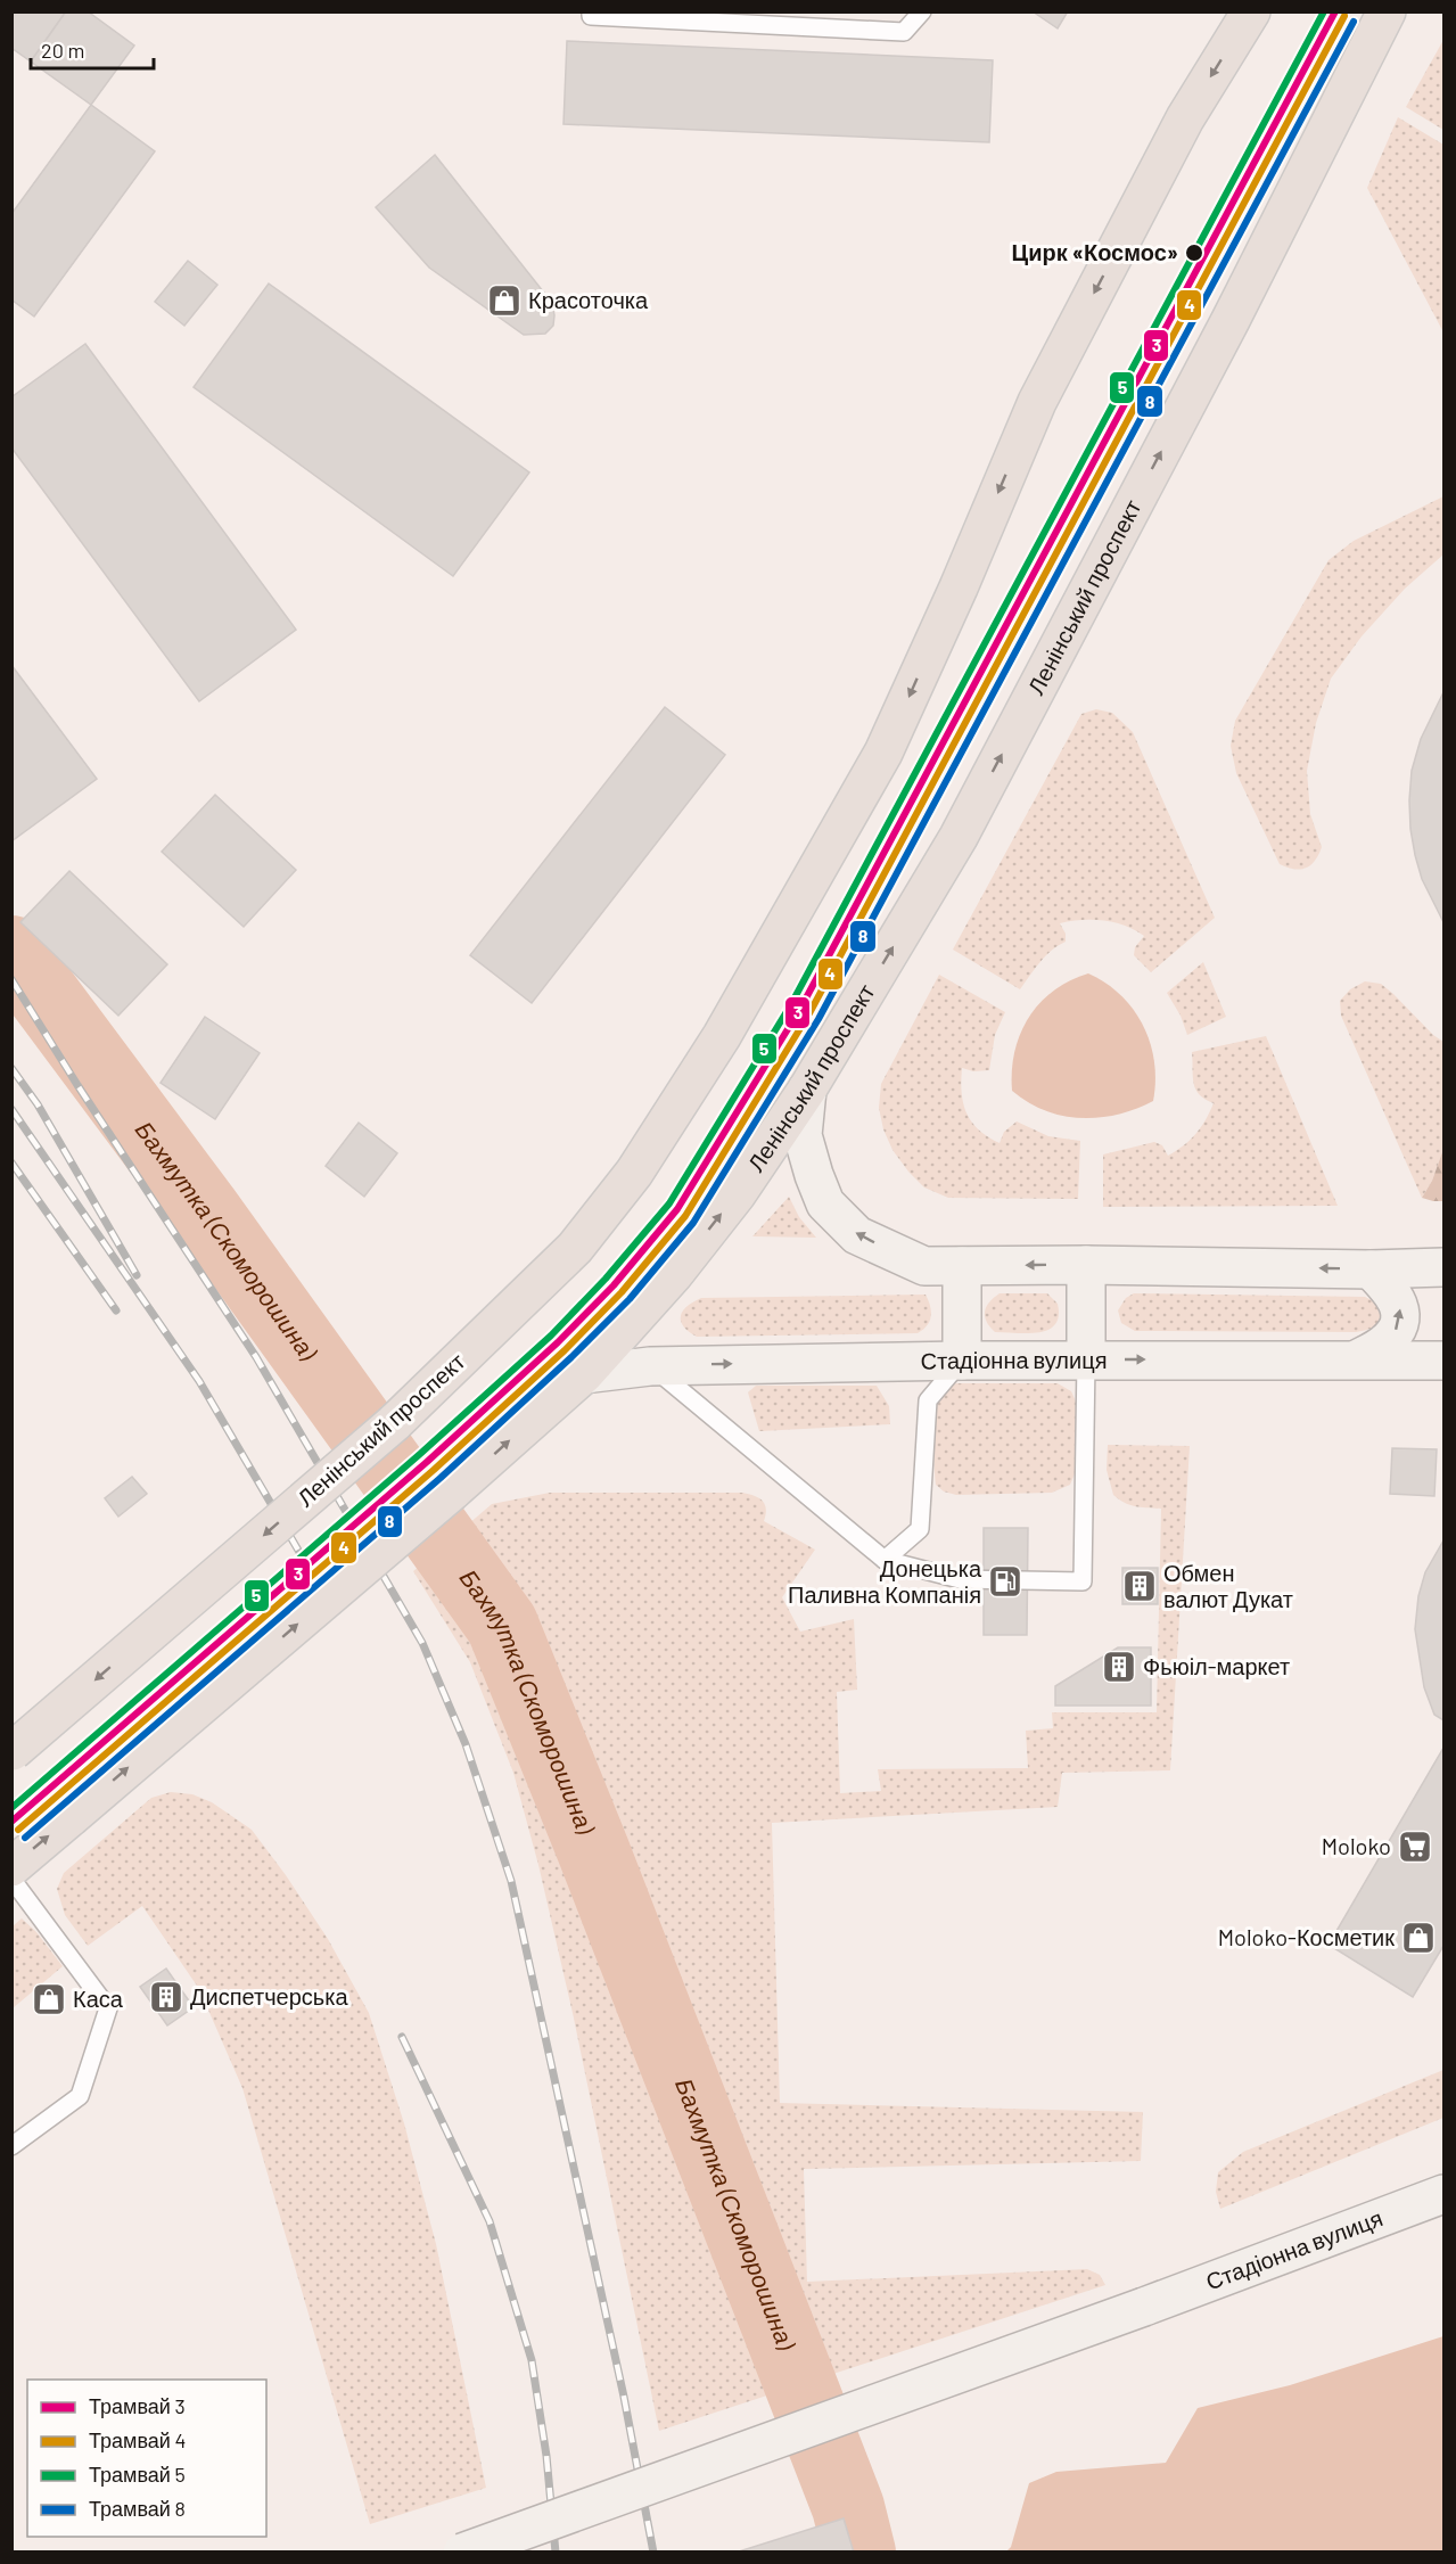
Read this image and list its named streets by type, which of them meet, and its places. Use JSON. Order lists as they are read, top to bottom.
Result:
{
  "streets": {
    "main road": ["Ленінський проспект"],
    "street": ["Стадіонна вулиця"]
  },
  "crossings": [
    ["Ленінський проспект", "Стадіонна вулиця"]
  ],
  "water": ["Бахмутка (Скоморошина)"],
  "places": {
    "other": ["Цирк «Космос»"],
    "shop": ["Красоточка", "Moloko-Косметик", "Каса"],
    "fuel station": ["Донецька Паливна Компанія"],
    "building": ["Обмен валют Дукат", "Фьюіл-маркет", "Диспетчерська"],
    "supermarket": ["Moloko"]
  },
  "lines": [
    "tram line 3",
    "tram line 5",
    "tram line 4",
    "tram line 8"
  ],
  "legend": [
    "Трамвай 3",
    "Трамвай 4",
    "Трамвай 5",
    "Трамвай 8"
  ],
  "scale_bar": "20 m"
}
